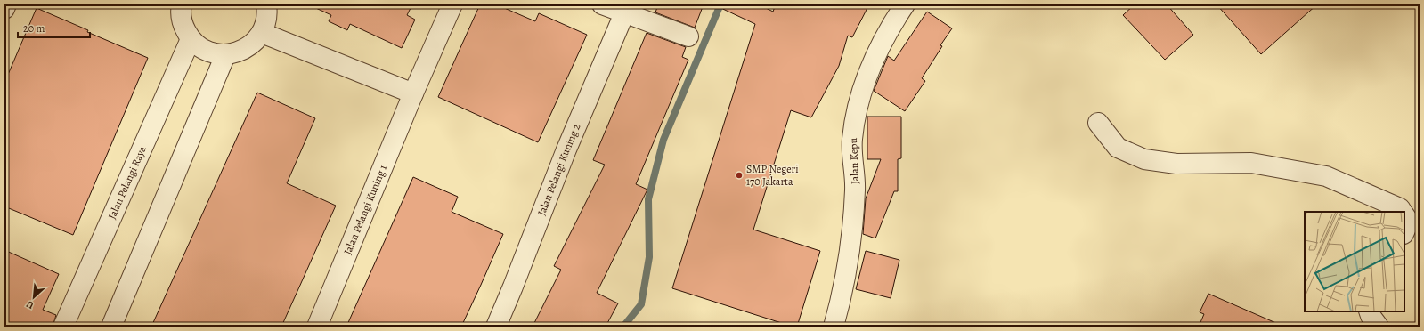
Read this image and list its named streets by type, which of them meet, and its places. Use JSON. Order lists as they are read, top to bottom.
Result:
{
  "streets": {
    "street": [
      "Jalan Kepu",
      "Jalan Pelangi Kuning 2",
      "Jalan Pelangi Raya",
      "Jalan Pelangi Kuning 1"
    ]
  },
  "places": ["SMP Negeri 170 Jakarta"],
  "scale_bar": "20 m",
  "north": "bottom left"
}
